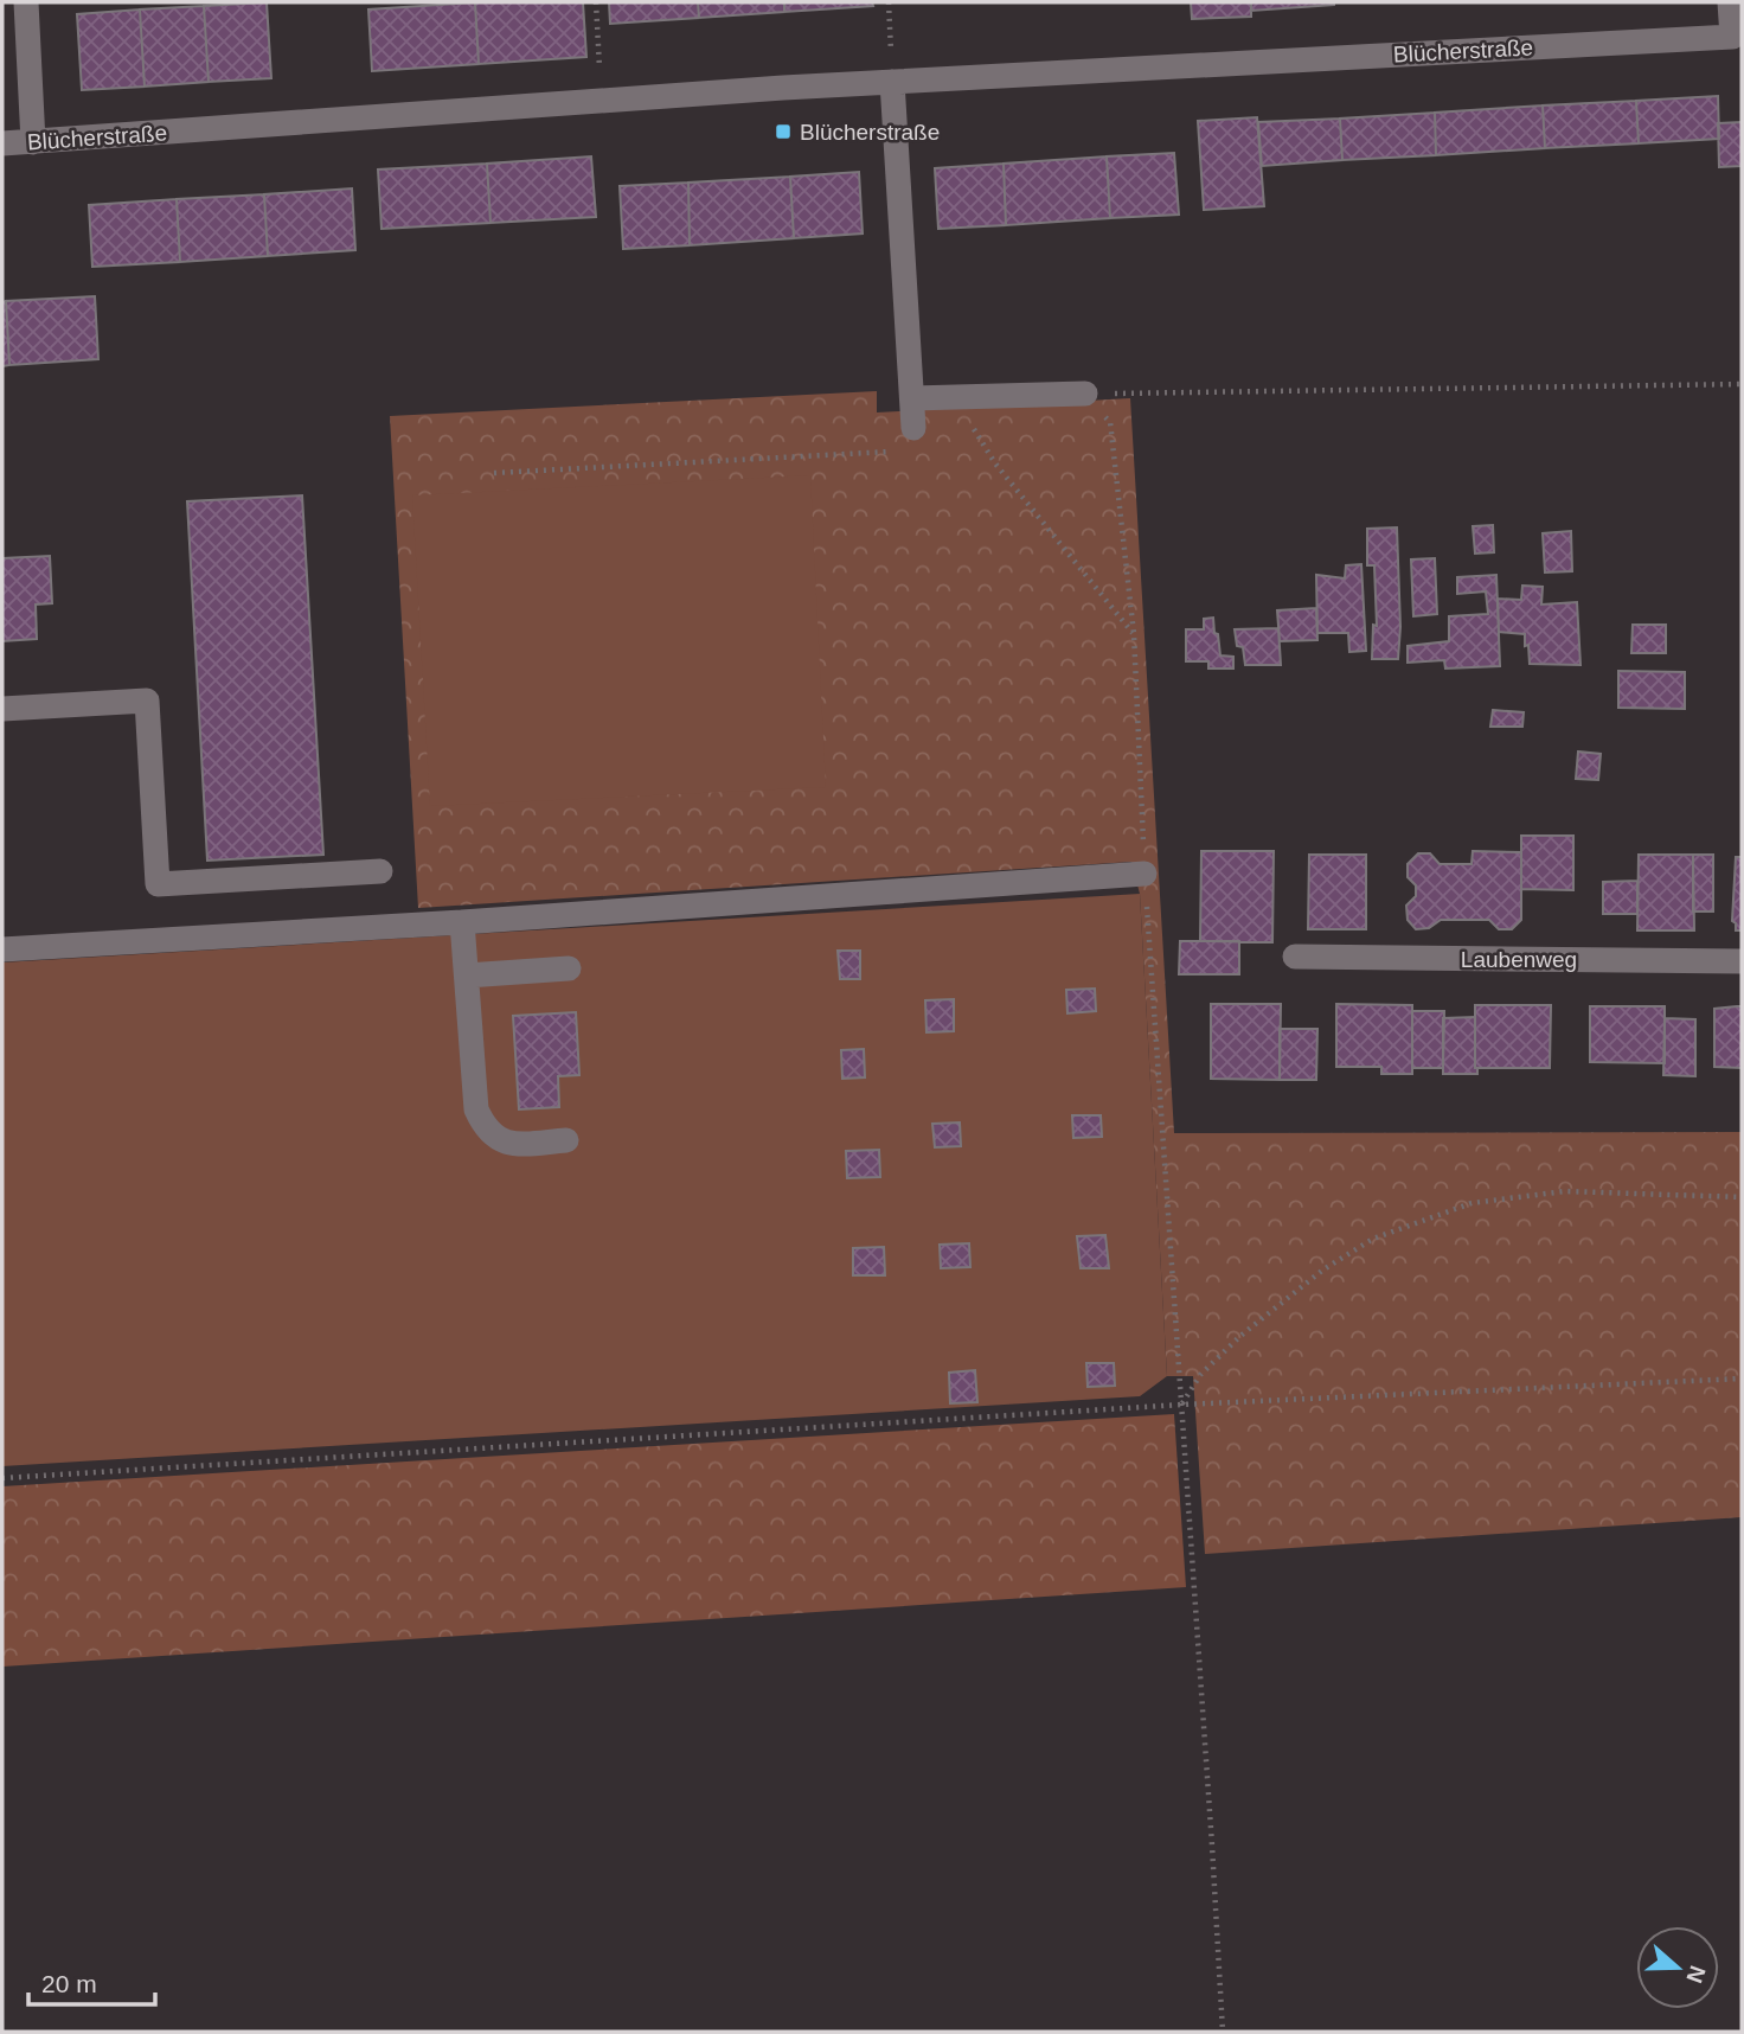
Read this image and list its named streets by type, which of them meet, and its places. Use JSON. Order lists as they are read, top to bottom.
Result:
{
  "streets": {
    "street": ["Blücherstraße", "Laubenweg"]
  },
  "places": {
    "transit": ["Blücherstraße"]
  },
  "scale_bar": "20 m",
  "north": "right"
}
